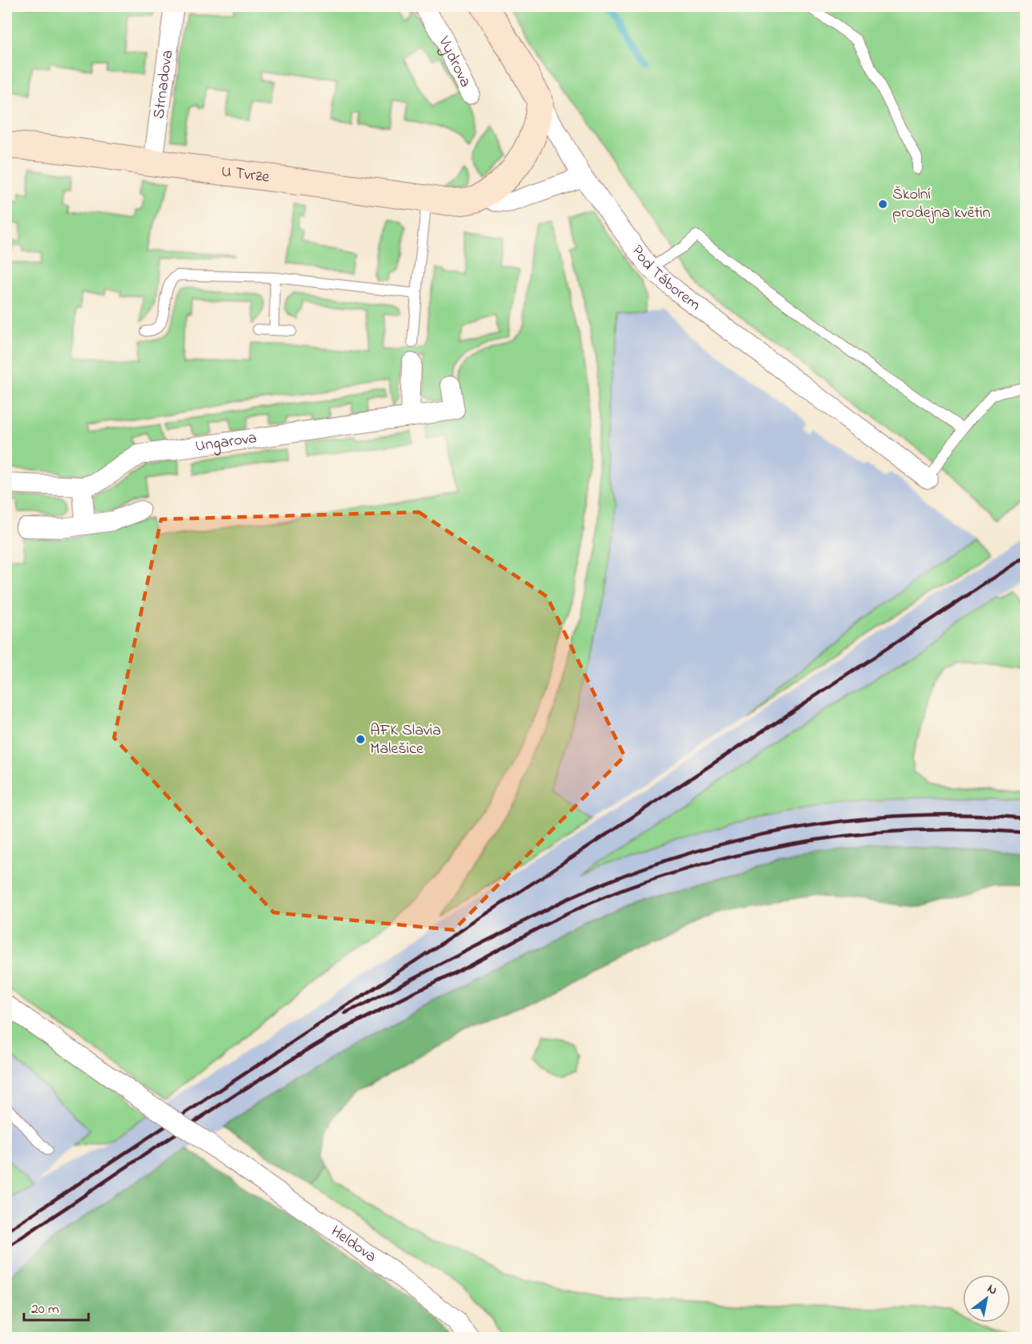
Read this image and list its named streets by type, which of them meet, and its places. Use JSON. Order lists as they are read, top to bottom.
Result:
{
  "streets": {
    "main road": ["U Tvrze", "Pod Táborem"],
    "street": [
      "Vydrova",
      "Strnadova",
      "Ungarova",
      "Heldova"
    ]
  },
  "crossings": [
    ["Strnadova", "U Tvrze"],
    ["U Tvrze", "Pod Táborem"]
  ],
  "places": ["Školní prodejna květin", "AFK Slavia Malešice"],
  "scale_bar": "20 m",
  "north": "top right"
}
